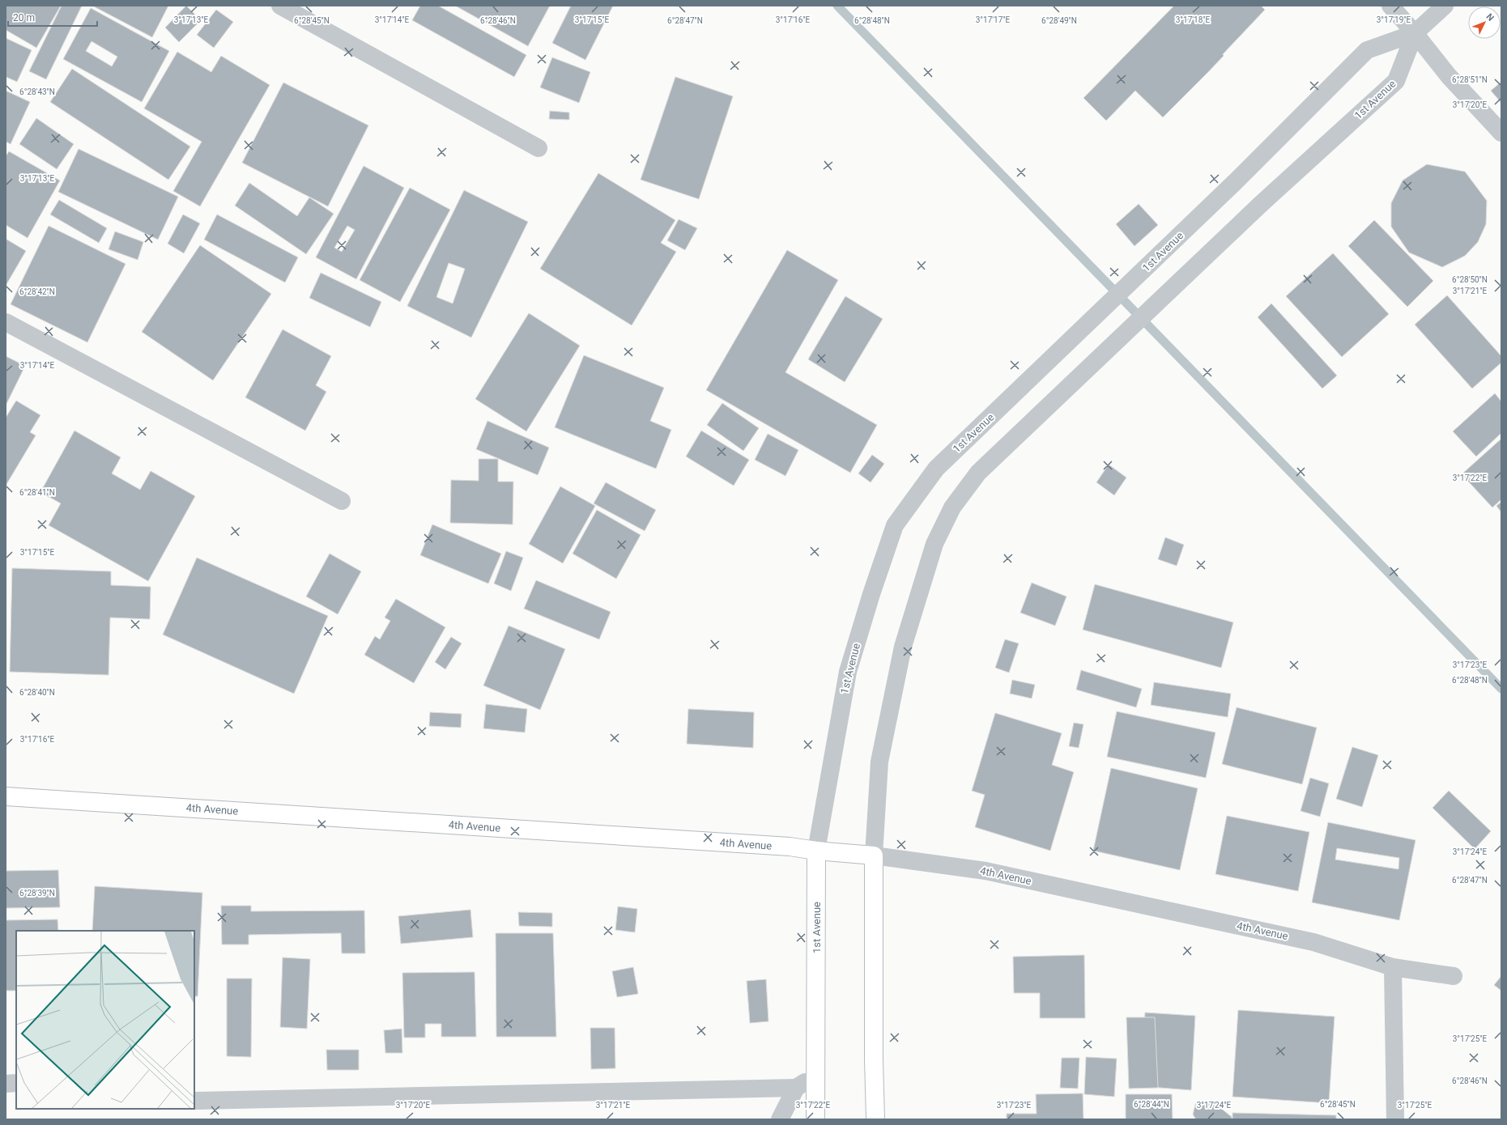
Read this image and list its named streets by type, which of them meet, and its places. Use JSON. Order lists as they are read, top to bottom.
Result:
{
  "streets": {
    "main road": ["1st Avenue", "4th Avenue"]
  },
  "crossings": [
    ["1st Avenue", "4th Avenue"]
  ],
  "scale_bar": "20 m",
  "north": "top right",
  "coordinates": [
    "3°17'13\"E",
    "3°17'14\"E",
    "3°17'15\"E",
    "3°17'16\"E",
    "3°17'17\"E",
    "3°17'18\"E",
    "3°17'19\"E",
    "6°28'45\"N",
    "6°28'46\"N",
    "6°28'47\"N",
    "6°28'48\"N",
    "6°28'49\"N",
    "6°28'51\"N",
    "6°28'43\"N",
    "3°17'20\"E",
    "6°28'50\"N",
    "3°17'21\"E",
    "6°28'42\"N",
    "3°17'22\"E",
    "6°28'41\"N",
    "3°17'23\"E",
    "6°28'40\"N",
    "3°17'24\"E",
    "6°28'39\"N",
    "3°17'25\"E",
    "6°28'44\"N"
  ]
}
